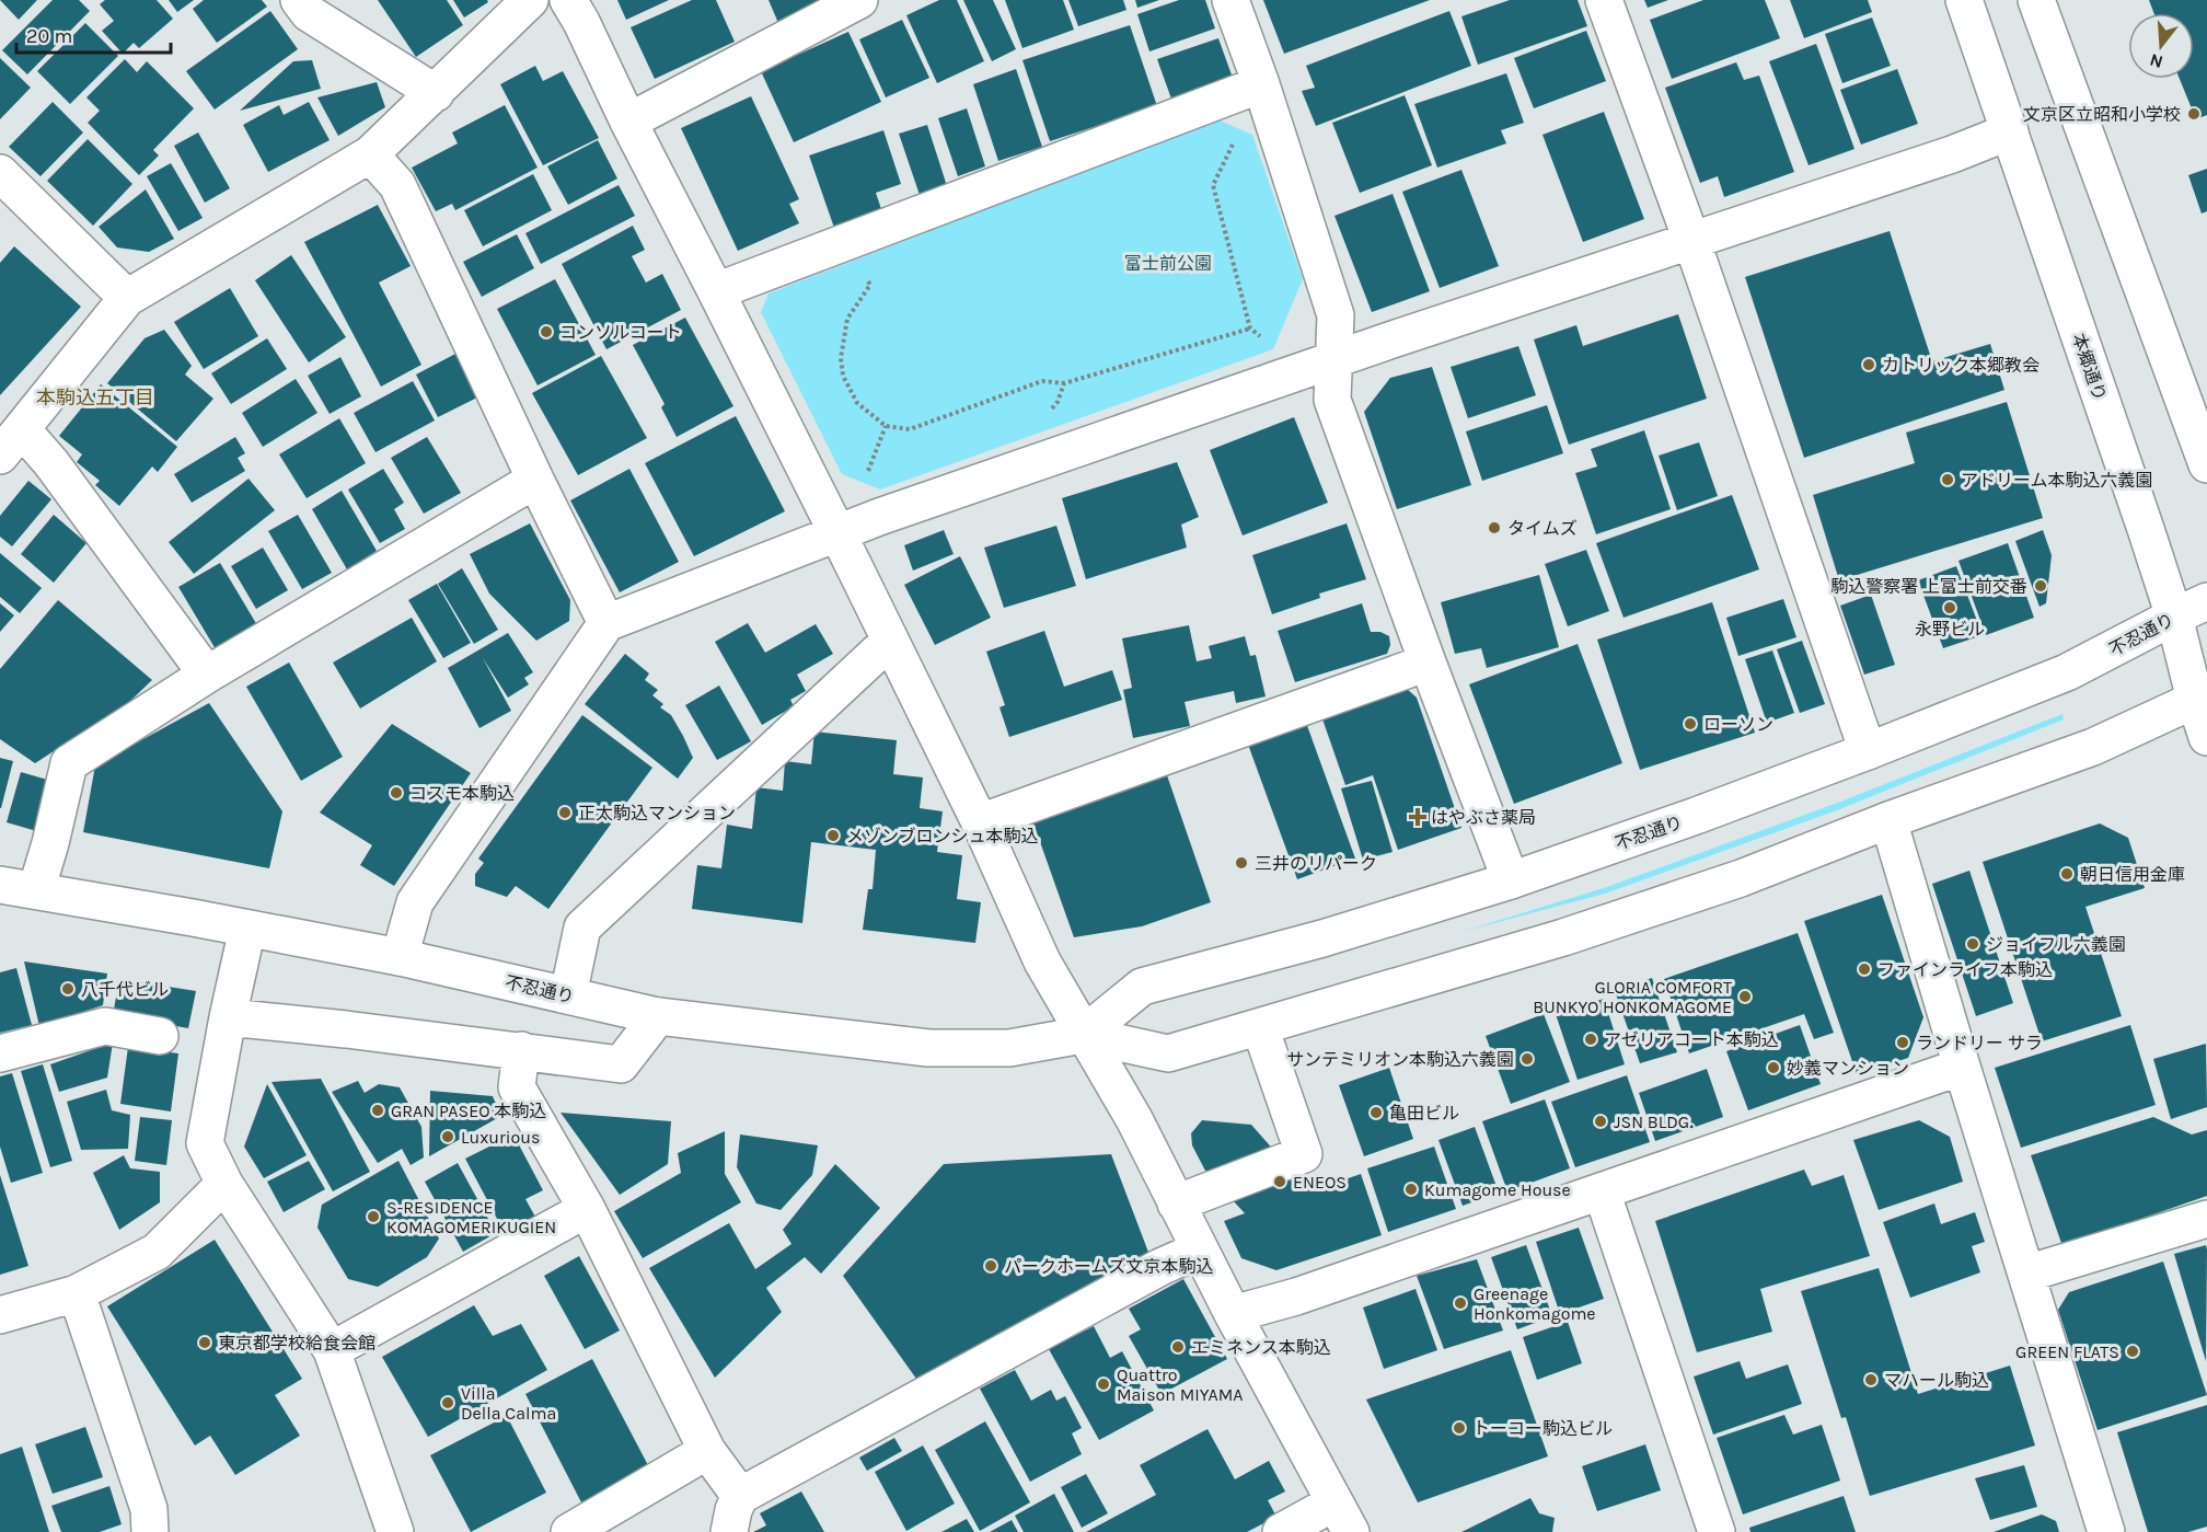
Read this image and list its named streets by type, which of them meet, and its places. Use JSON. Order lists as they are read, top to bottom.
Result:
{
  "streets": {
    "street": ["本郷通り", "不忍通り"]
  },
  "crossings": [
    ["本郷通り", "不忍通り"]
  ],
  "districts": ["本駒込五丁目"],
  "parks": ["富士前公園"],
  "places": {
    "other": [
      "文京区立昭和小学校",
      "コンソルコート",
      "カトリック本郷教会",
      "アドリーム本駒込六義園",
      "タイムズ",
      "駒込警察署 上富士前交番",
      "永野ビル",
      "ローソン",
      "コスモ本駒込",
      "正太駒込マンション",
      "メゾンブロンシュ本駒込",
      "三井のリパーク",
      "朝日信用金庫",
      "ジョイフル六義園",
      "ファインライフ本駒込",
      "八千代ビル",
      "GLORIA COMFORT BUNKYO HONKOMAGOME",
      "アゼリアコート本駒込",
      "ランドリー サラ",
      "サンテミリオン本駒込六義園",
      "妙義マンション",
      "GRAN PASEO 本駒込",
      "亀田ビル",
      "JSN BLDG.",
      "Luxurious",
      "ENEOS",
      "Kumagome House",
      "S-RESIDENCE KOMAGOMERIKUGIEN",
      "パークホームズ文京本駒込",
      "Greenage Honkomagome",
      "東京都学校給食会館",
      "エミネンス本駒込",
      "GREEN FLATS",
      "マハール駒込",
      "Quattro Maison MIYAMA",
      "Villa Della Calma",
      "トーコー駒込ビル"
    ],
    "health": ["はやぶさ薬局"]
  },
  "scale_bar": "20 m",
  "north": "bottom"
}
